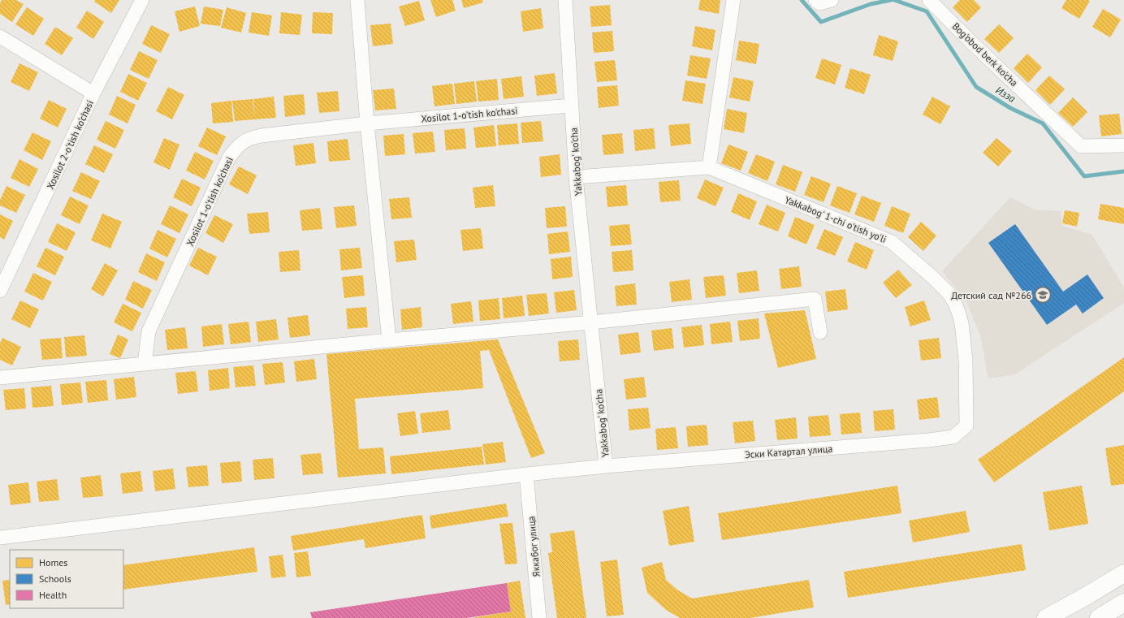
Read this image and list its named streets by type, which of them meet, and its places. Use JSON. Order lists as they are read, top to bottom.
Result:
{
  "streets": {
    "street": [
      "Bog'obod berk ko'cha",
      "Xosilot 1-o'tish ko'chasi",
      "Xosilot 2-o'tish ko'chasi",
      "Yakkabog' ko'cha",
      "Yakkabog' 1-chi o'tish yo'li",
      "Эски Катартал улица",
      "Яккабог улица"
    ]
  },
  "crossings": [
    ["Xosilot 1-o'tish ko'chasi", "Yakkabog' ko'cha"],
    ["Yakkabog' ko'cha", "Yakkabog' 1-chi o'tish yo'li"],
    ["Yakkabog' ko'cha", "Эски Катартал улица"],
    ["Yakkabog' 1-chi o'tish yo'li", "Эски Катартал улица"],
    ["Эски Катартал улица", "Яккабог улица"]
  ],
  "water": ["Изза"],
  "places": {
    "school or university": ["Детский сад №266"]
  },
  "legend": ["Homes", "Schools", "Health"]
}
